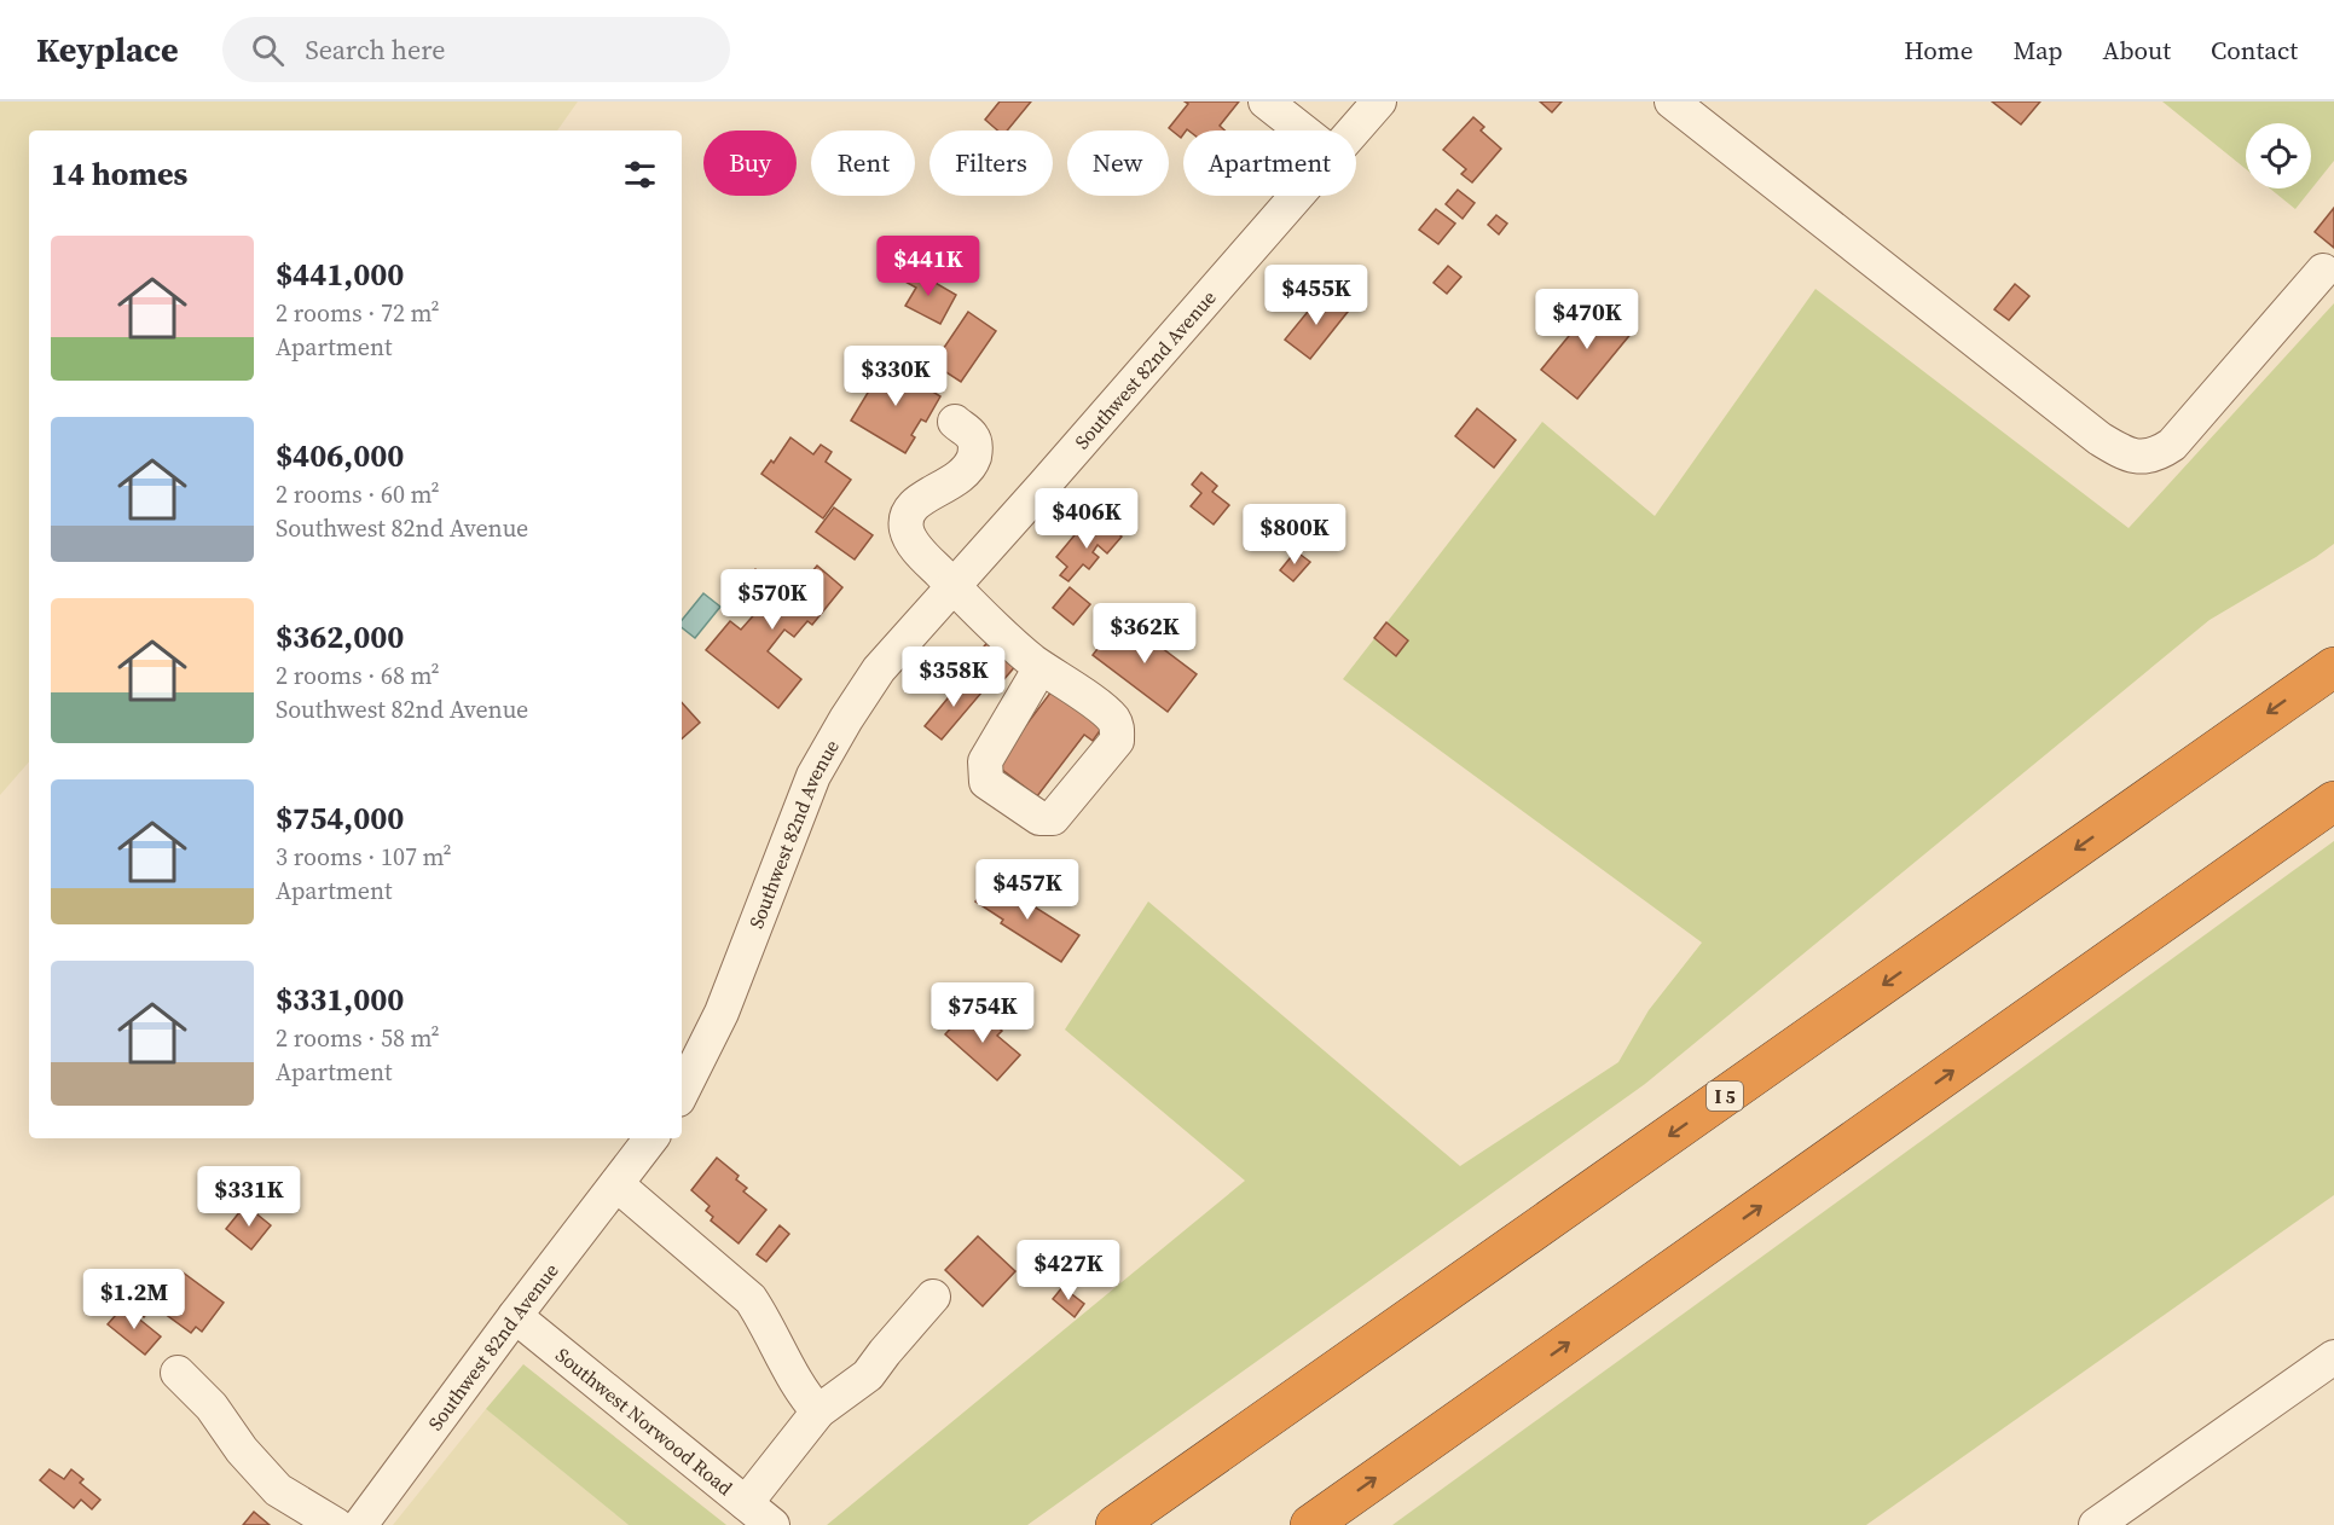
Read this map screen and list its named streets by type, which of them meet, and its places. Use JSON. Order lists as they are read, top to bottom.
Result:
{
  "streets": {
    "highway": ["I 5"],
    "street": ["Southwest 82nd Avenue", "Southwest Norwood Road"]
  },
  "crossings": [
    ["Southwest 82nd Avenue", "Southwest Norwood Road"]
  ],
  "page": {
    "header": "Keyplace",
    "search": "Search here",
    "nav": [
      "Home",
      "Map",
      "About",
      "Contact"
    ],
    "chip": [
      "Buy",
      "Rent",
      "Filters",
      "New",
      "Apartment"
    ],
    "heading": "14 homes",
    "list": [
      {
        "name": "$441,000",
        "note": "2 rooms · 72 m² · Apartment"
      },
      {
        "name": "$406,000",
        "note": "2 rooms · 60 m² · Southwest 82nd Avenue"
      },
      {
        "name": "$362,000",
        "note": "2 rooms · 68 m² · Southwest 82nd Avenue"
      },
      {
        "name": "$754,000",
        "note": "3 rooms · 107 m² · Apartment"
      },
      {
        "name": "$331,000",
        "note": "2 rooms · 58 m² · Apartment"
      }
    ],
    "price": [
      "$441K",
      "$455K",
      "$470K",
      "$330K",
      "$406K",
      "$800K",
      "$570K",
      "$362K",
      "$358K",
      "$457K",
      "$754K",
      "$331K",
      "$427K",
      "$1.2M"
    ]
  }
}
